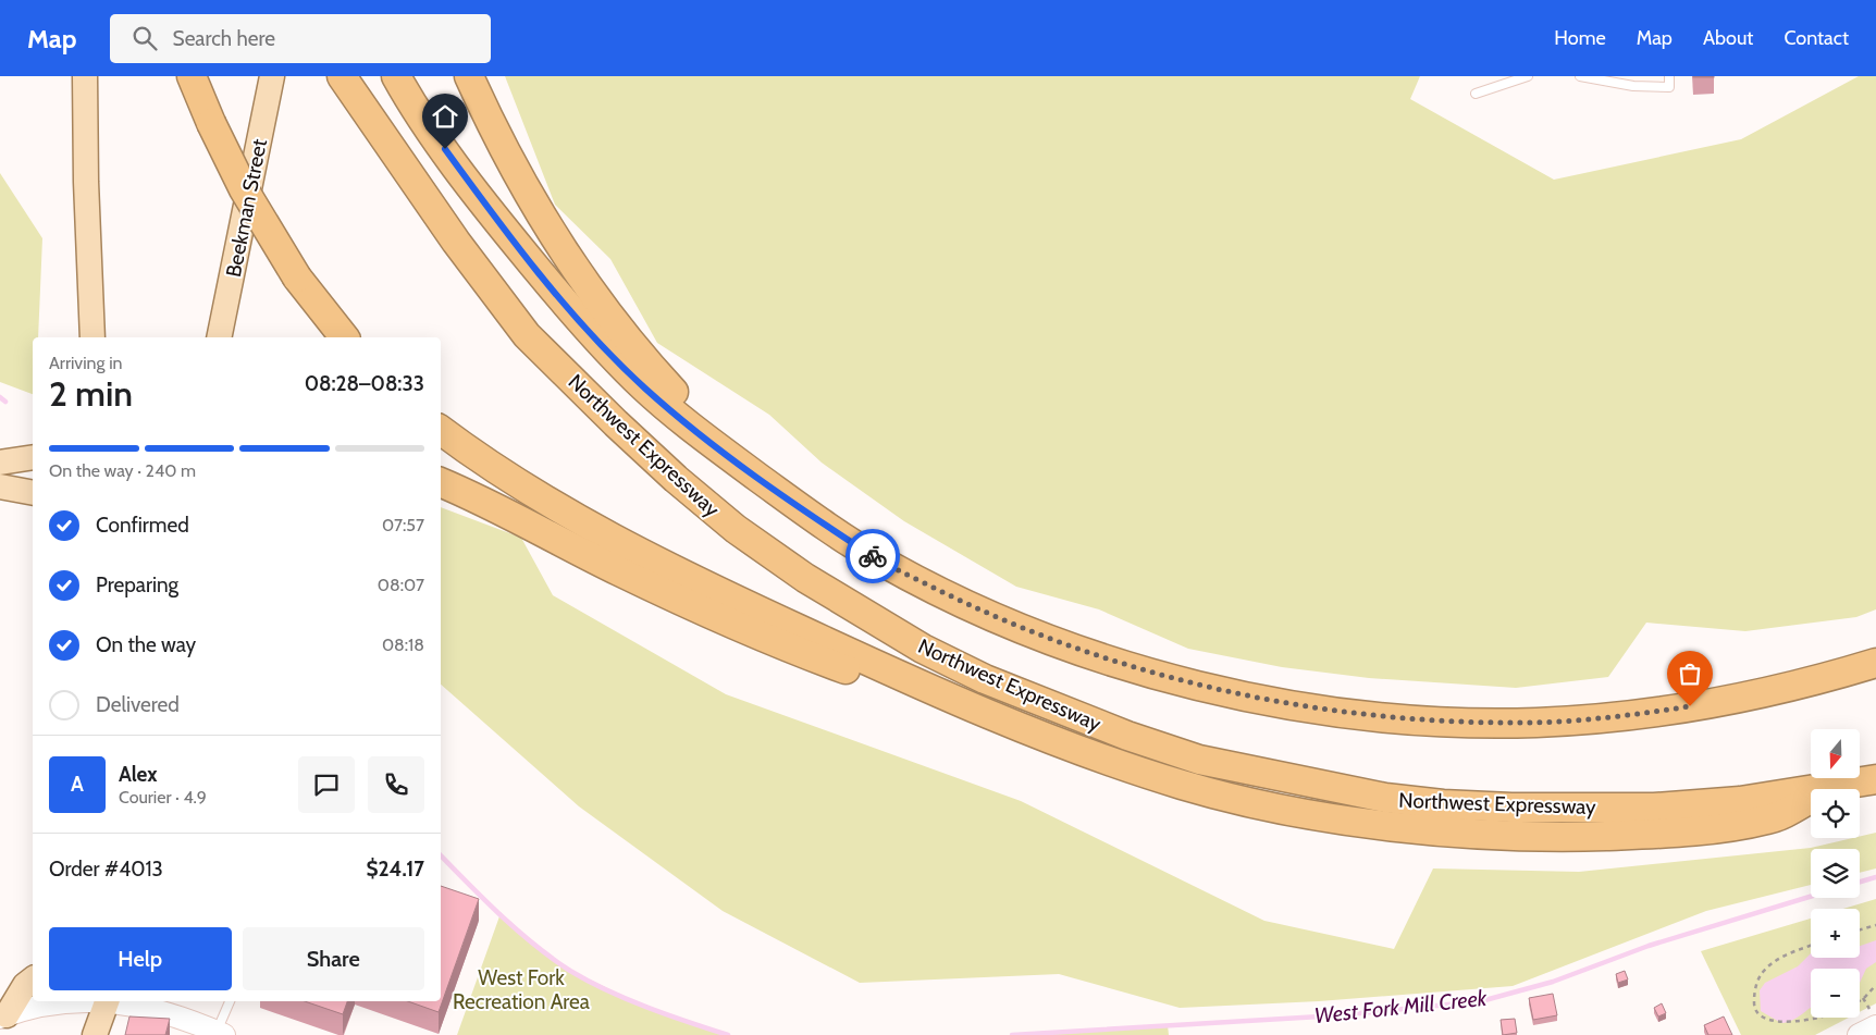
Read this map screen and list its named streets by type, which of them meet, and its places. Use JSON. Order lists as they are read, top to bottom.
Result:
{
  "streets": {
    "highway": ["Northwest Expressway"],
    "main road": ["Beekman Street"]
  },
  "water": ["West Fork Mill Creek"],
  "parks": ["West Fork Recreation Area"],
  "north": "bottom",
  "page": {
    "header": "Map",
    "search": "Search here",
    "nav": [
      "Home",
      "Map",
      "About",
      "Contact"
    ],
    "heading": ["2 min", "Arriving in", "08:28–08:33"],
    "panel": [
      "Alex",
      "Courier · 4.9",
      "Order #4013",
      "$24.17"
    ],
    "bar": "On the way · 240 m",
    "list": [
      ["Confirmed", "07:57"],
      ["Preparing", "08:07"],
      ["On the way", "08:18"],
      "Delivered"
    ],
    "map_buttons": ["+", "−"],
    "round": "A",
    "buttons": ["Help", "Share"]
  }
}
